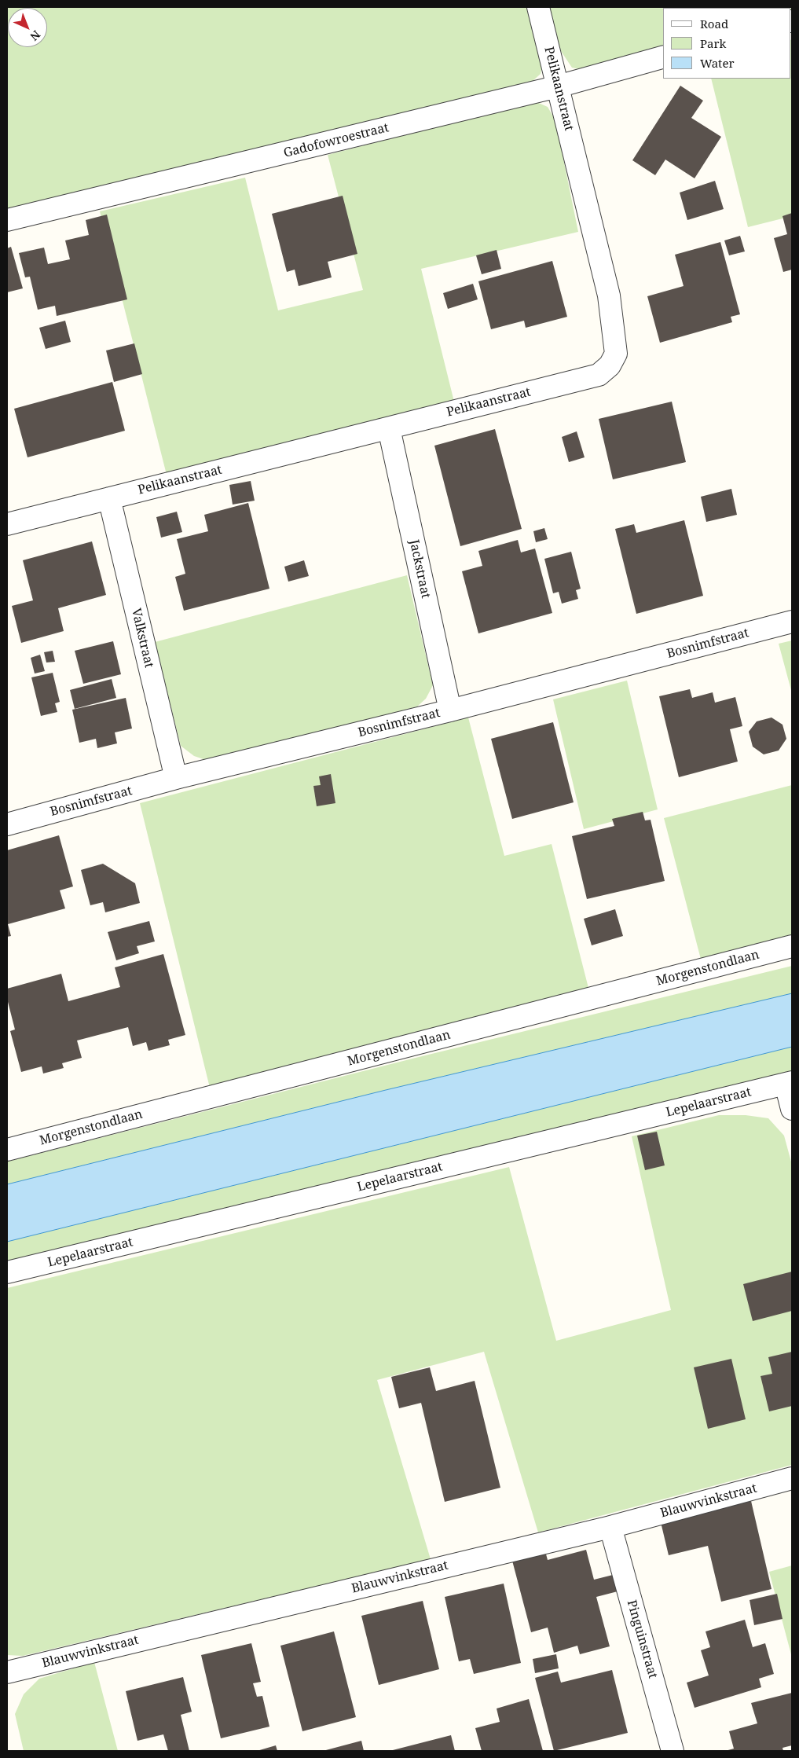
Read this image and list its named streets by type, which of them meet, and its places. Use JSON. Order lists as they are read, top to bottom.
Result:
{
  "streets": {
    "street": [
      "Pelikaanstraat",
      "Gadofowroestraat",
      "Jackstraat",
      "Valkstraat",
      "Bosnimfstraat",
      "Morgenstondlaan",
      "Lepelaarstraat",
      "Blauwvinkstraat",
      "Pinguinstraat"
    ]
  },
  "crossings": [
    ["Pelikaanstraat", "Gadofowroestraat"],
    ["Pelikaanstraat", "Jackstraat"],
    ["Pelikaanstraat", "Valkstraat"],
    ["Jackstraat", "Bosnimfstraat"],
    ["Valkstraat", "Bosnimfstraat"],
    ["Blauwvinkstraat", "Pinguinstraat"]
  ],
  "legend": ["Road", "Park", "Water"],
  "north": "bottom right"
}
